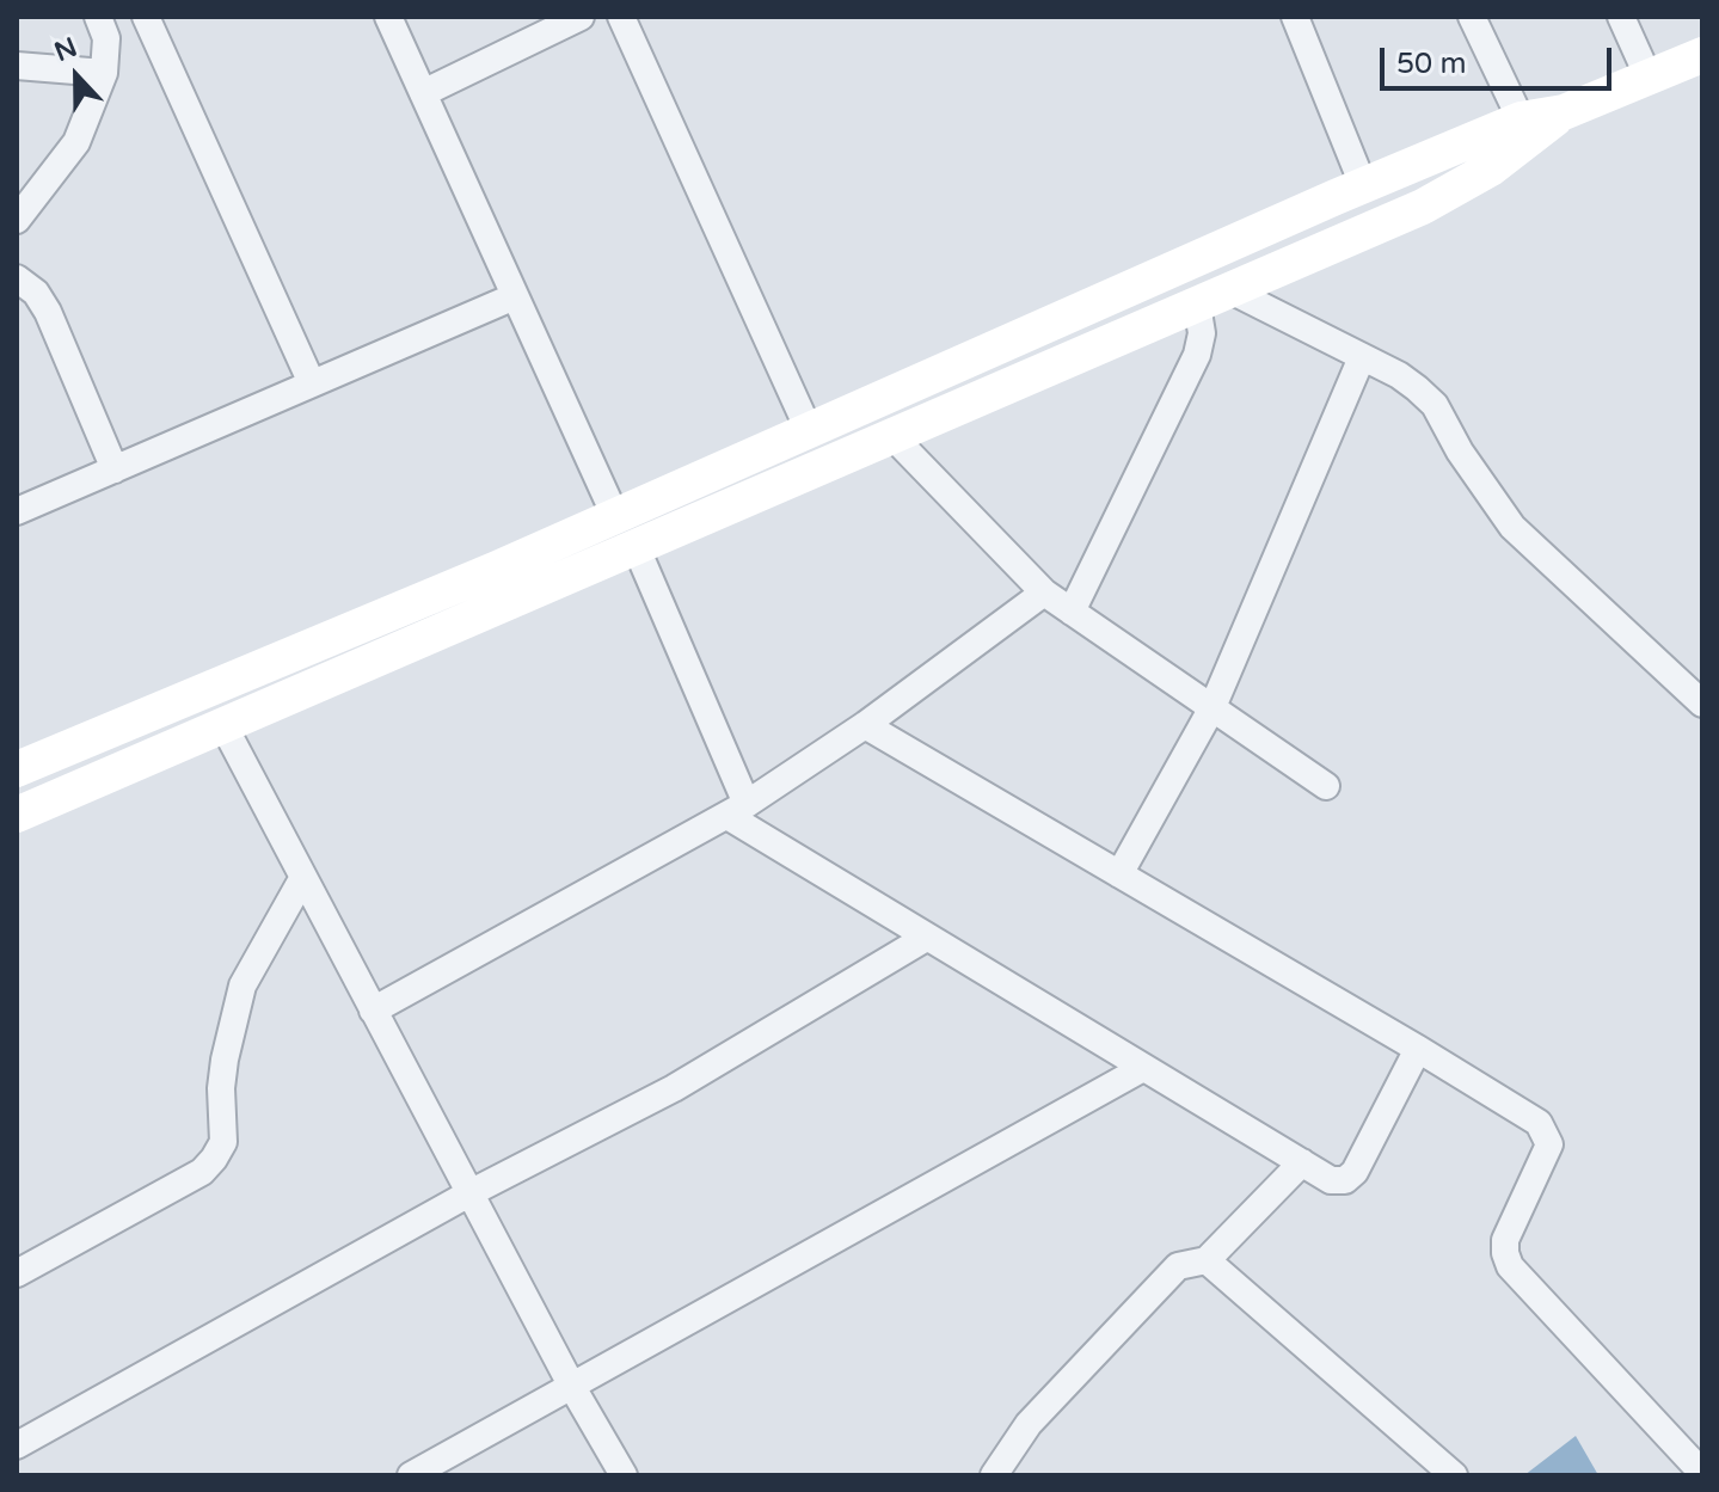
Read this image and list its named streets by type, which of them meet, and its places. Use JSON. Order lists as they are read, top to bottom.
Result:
{
  "scale_bar": "50 m",
  "north": "top"
}
